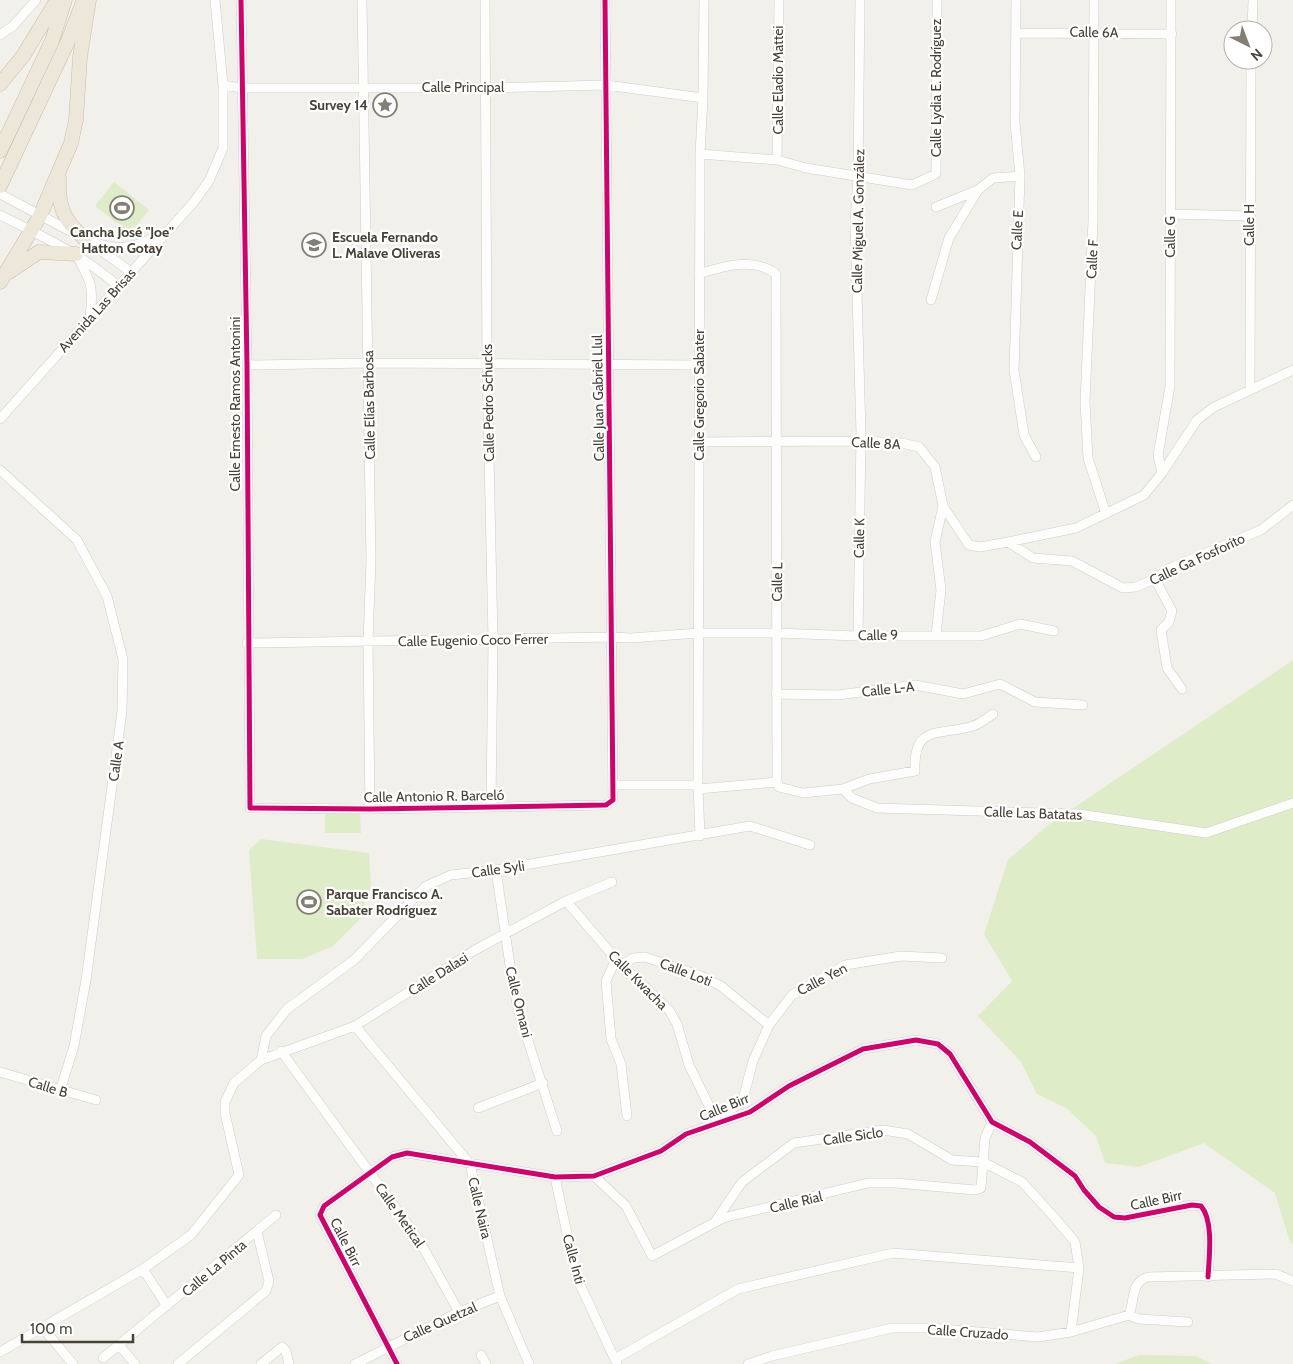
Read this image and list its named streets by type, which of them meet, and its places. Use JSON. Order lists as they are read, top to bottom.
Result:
{
  "streets": {
    "street": [
      "Calle 6A",
      "Calle Eladio Mattei",
      "Calle Principal",
      "Calle Lydia E. Rodríguez",
      "Calle Miguel A. González",
      "Calle H",
      "Calle E",
      "Calle G",
      "Calle F",
      "Avenida Las Brisas",
      "Calle Gregorio Sabater",
      "Calle Juan Gabriel Llul",
      "Calle Pedro Schucks",
      "Calle Ernesto Ramos Antonini",
      "Calle Elías Barbosa",
      "Calle 8A",
      "Calle K",
      "Calle Ga Fosforito",
      "Calle L",
      "Calle 9",
      "Calle Eugenio Coco Ferrer",
      "Calle L-A",
      "Calle A",
      "Calle Antonio R. Barceló",
      "Calle Las Batatas",
      "Calle Syli",
      "Calle Loti",
      "Calle Dalasi",
      "Calle Yen",
      "Calle Kwacha",
      "Calle Omani",
      "Calle B",
      "Calle Birr",
      "Calle Siclo",
      "Calle Rial",
      "Calle Naira",
      "Calle Metical",
      "Calle Inti",
      "Calle La Pinta",
      "Calle Quetzal",
      "Calle Cruzado"
    ]
  },
  "crossings": [
    ["Calle 6A", "Calle E"],
    ["Calle 6A", "Calle G"],
    ["Calle 6A", "Calle F"],
    ["Calle Eladio Mattei", "Calle Lydia E. Rodríguez"],
    ["Calle Principal", "Avenida Las Brisas"],
    ["Calle Principal", "Calle Gregorio Sabater"],
    ["Calle Principal", "Calle Juan Gabriel Llul"],
    ["Calle Principal", "Calle Pedro Schucks"],
    ["Calle Principal", "Calle Ernesto Ramos Antonini"],
    ["Calle Principal", "Calle Elías Barbosa"],
    ["Calle Lydia E. Rodríguez", "Calle Miguel A. González"],
    ["Calle Lydia E. Rodríguez", "Calle Gregorio Sabater"],
    ["Calle Miguel A. González", "Calle 8A"],
    ["Calle Miguel A. González", "Calle K"],
    ["Calle Gregorio Sabater", "Calle 8A"],
    ["Calle Gregorio Sabater", "Calle L"],
    ["Calle Gregorio Sabater", "Calle 9"],
    ["Calle Gregorio Sabater", "Calle Eugenio Coco Ferrer"],
    ["Calle Gregorio Sabater", "Calle Syli"],
    ["Calle Juan Gabriel Llul", "Calle Eugenio Coco Ferrer"],
    ["Calle Juan Gabriel Llul", "Calle Antonio R. Barceló"],
    ["Calle Pedro Schucks", "Calle Eugenio Coco Ferrer"],
    ["Calle Pedro Schucks", "Calle Antonio R. Barceló"],
    ["Calle Ernesto Ramos Antonini", "Calle Eugenio Coco Ferrer"],
    ["Calle Ernesto Ramos Antonini", "Calle Antonio R. Barceló"],
    ["Calle Elías Barbosa", "Calle Eugenio Coco Ferrer"],
    ["Calle Elías Barbosa", "Calle Antonio R. Barceló"],
    ["Calle 8A", "Calle K"],
    ["Calle 8A", "Calle L"],
    ["Calle 8A", "Calle 9"],
    ["Calle K", "Calle 9"],
    ["Calle L", "Calle 9"],
    ["Calle L", "Calle L-A"],
    ["Calle 9", "Calle Eugenio Coco Ferrer"],
    ["Calle A", "Calle B"],
    ["Calle Syli", "Calle Dalasi"],
    ["Calle Syli", "Calle Omani"],
    ["Calle Loti", "Calle Yen"],
    ["Calle Loti", "Calle Kwacha"],
    ["Calle Dalasi", "Calle Kwacha"],
    ["Calle Dalasi", "Calle Omani"],
    ["Calle Dalasi", "Calle Naira"],
    ["Calle Dalasi", "Calle Metical"],
    ["Calle Yen", "Calle Kwacha"],
    ["Calle Yen", "Calle Birr"],
    ["Calle Kwacha", "Calle Birr"],
    ["Calle Birr", "Calle Rial"],
    ["Calle Birr", "Calle Naira"],
    ["Calle Birr", "Calle Metical"],
    ["Calle Birr", "Calle Inti"],
    ["Calle Birr", "Calle Quetzal"],
    ["Calle Siclo", "Calle Rial"],
    ["Calle Siclo", "Calle Cruzado"],
    ["Calle Naira", "Calle Quetzal"],
    ["Calle Metical", "Calle Quetzal"]
  ],
  "places": {
    "place": ["Survey 14"],
    "sports": ["Cancha José \"Joe\" Hatton Gotay", "Parque Francisco A. Sabater Rodríguez"],
    "school or university": ["Escuela Fernando L. Malave Oliveras"]
  },
  "scale_bar": "100 m",
  "north": "bottom right"
}
